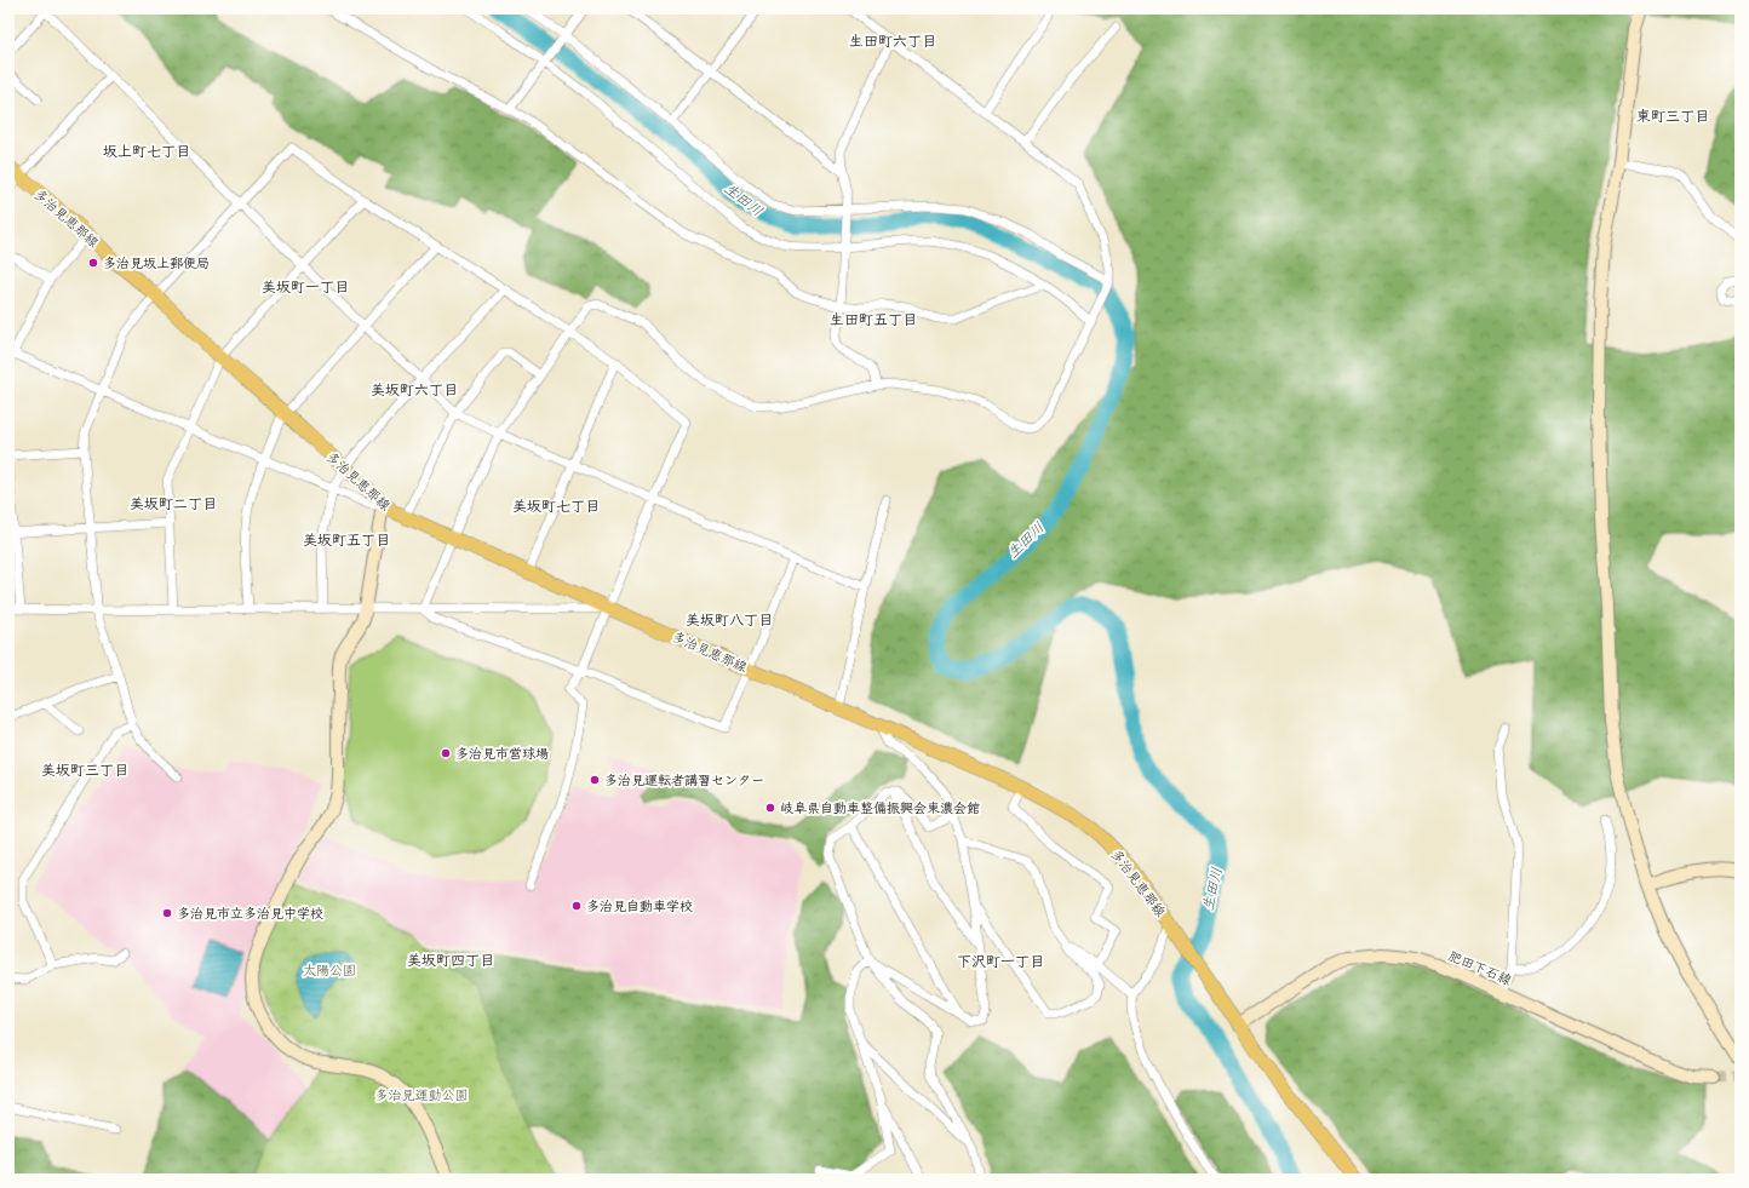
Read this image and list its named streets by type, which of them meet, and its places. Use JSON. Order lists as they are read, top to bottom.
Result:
{
  "streets": {
    "main road": ["多治見恵那線"],
    "street": ["肥田下石線"]
  },
  "crossings": [
    ["多治見恵那線", "肥田下石線"]
  ],
  "districts": [
    "生田町六丁目",
    "東町三丁目",
    "坂上町七丁目",
    "美坂町一丁目",
    "生田町五丁目",
    "美坂町六丁目",
    "美坂町二丁目",
    "美坂町七丁目",
    "美坂町五丁目",
    "美坂町八丁目",
    "美坂町三丁目",
    "美坂町四丁目",
    "下沢町一丁目"
  ],
  "water": ["生田川"],
  "parks": ["太陽公園", "多治見運動公園"],
  "places": [
    "多治見坂上郵便局",
    "多治見市営球場",
    "多治見運転者講習センター",
    "岐阜県自動車整備振興会東濃会館",
    "多治見自動車学校",
    "多治見市立多治見中学校"
  ]
}
